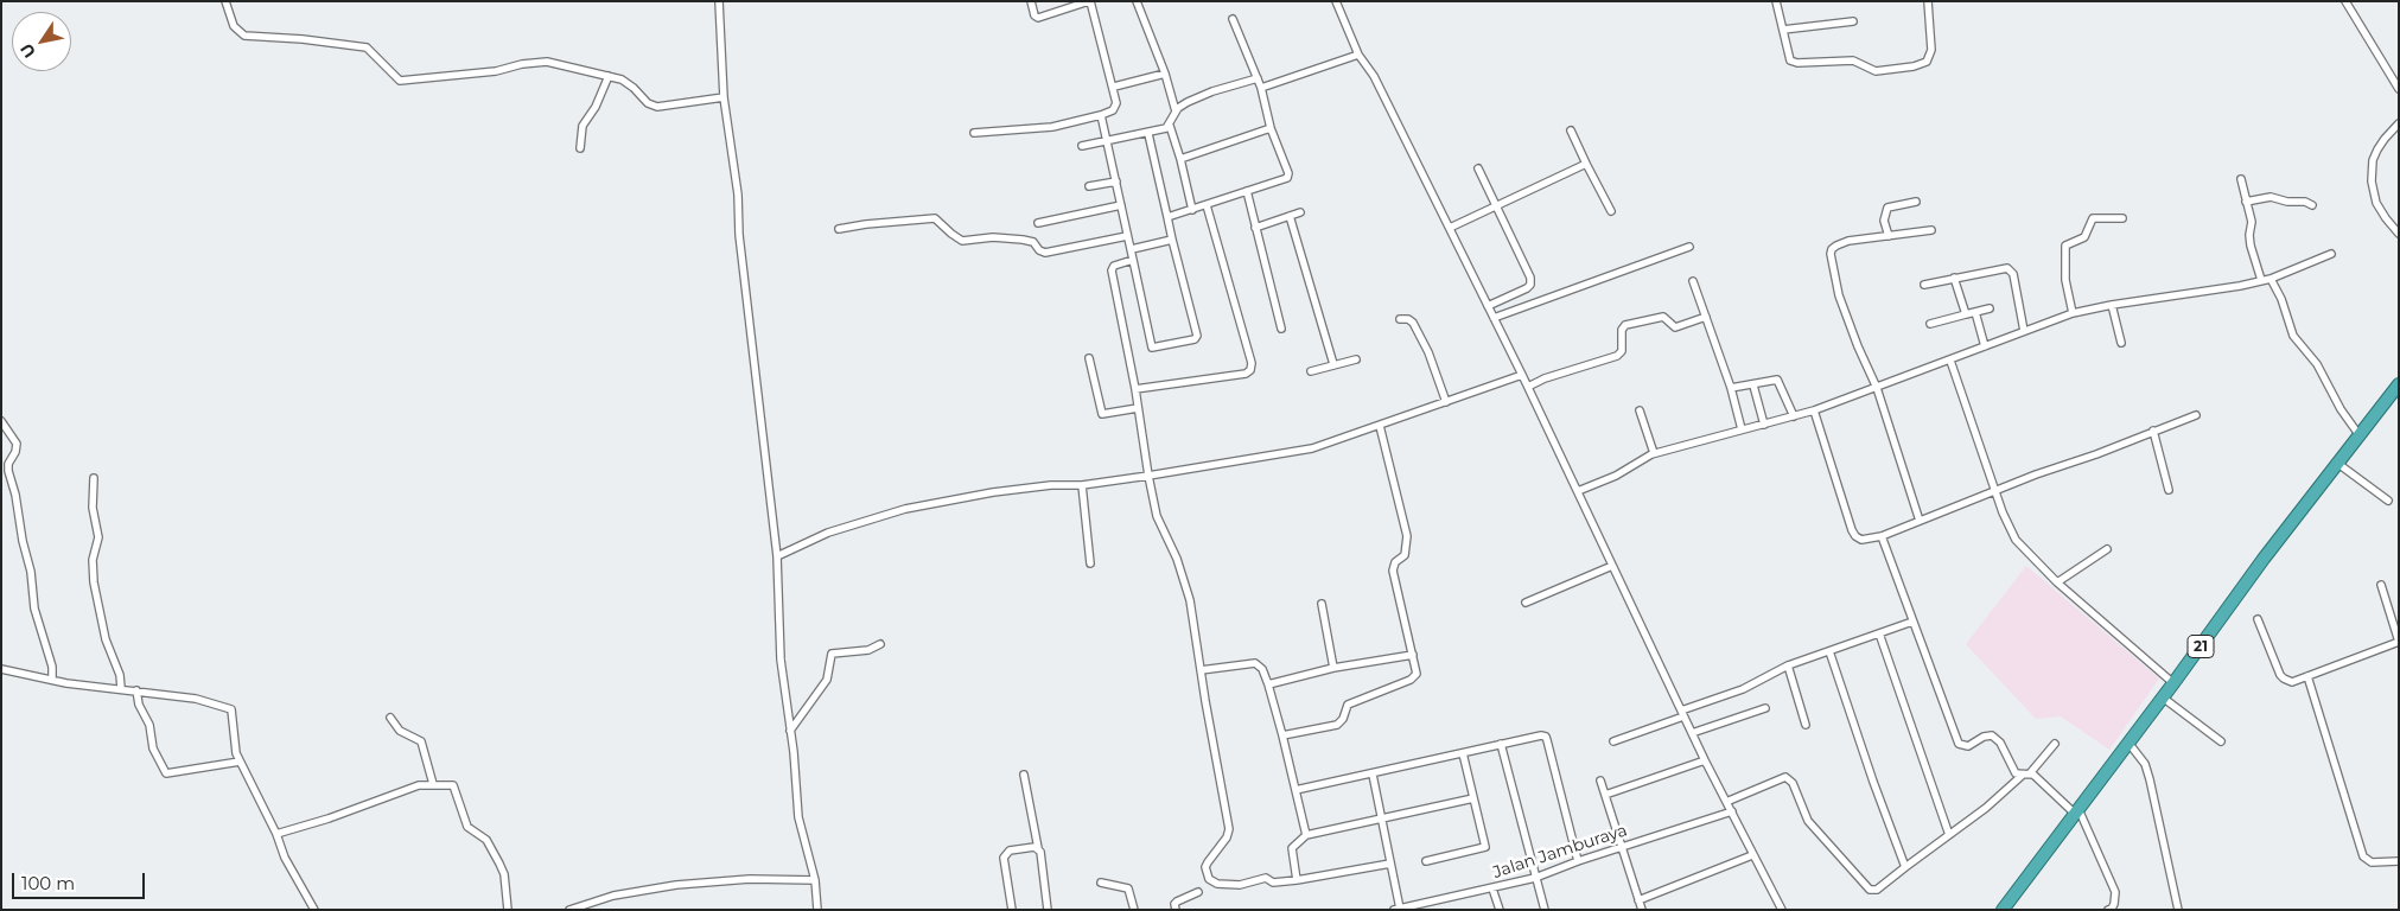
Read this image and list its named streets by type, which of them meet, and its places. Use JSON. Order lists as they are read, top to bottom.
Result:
{
  "streets": {
    "highway": ["21"],
    "street": ["Jalan Jamburaya"]
  },
  "scale_bar": "100 m",
  "north": "bottom left"
}
